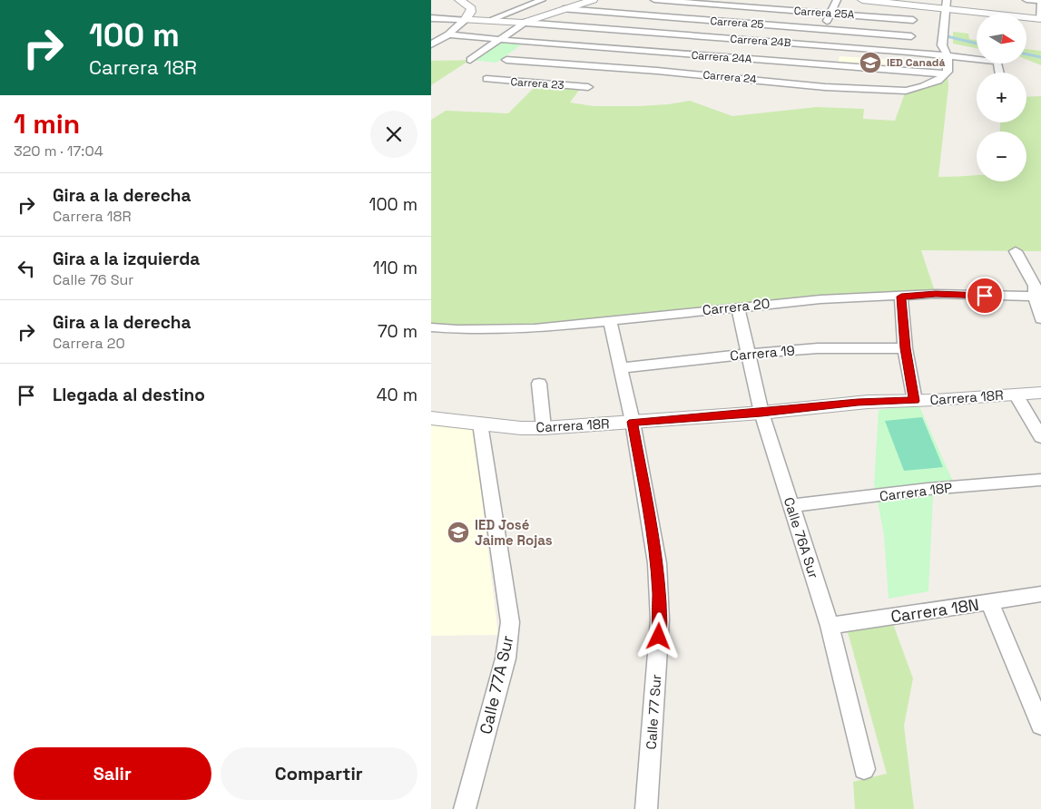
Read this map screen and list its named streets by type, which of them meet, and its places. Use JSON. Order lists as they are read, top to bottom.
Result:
{
  "streets": {
    "street": [
      "Carrera 25A",
      "Carrera 25",
      "Carrera 24B",
      "Carrera 24A",
      "Carrera 24",
      "Carrera 23",
      "Carrera 20",
      "Carrera 19",
      "Carrera 18R",
      "Carrera 18P",
      "Calle 76A Sur",
      "Carrera 18N",
      "Calle 77A Sur",
      "Calle 77 Sur"
    ]
  },
  "crossings": [
    ["Carrera 24B", "Carrera 24A"],
    ["Carrera 24B", "Carrera 24"],
    ["Carrera 24A", "Carrera 24"],
    ["Carrera 24", "Carrera 23"],
    ["Carrera 20", "Calle 76A Sur"],
    ["Carrera 20", "Calle 77 Sur"],
    ["Carrera 19", "Calle 76A Sur"],
    ["Carrera 19", "Calle 77 Sur"],
    ["Carrera 18R", "Calle 76A Sur"],
    ["Carrera 18R", "Calle 77A Sur"],
    ["Carrera 18R", "Calle 77 Sur"],
    ["Carrera 18P", "Calle 76A Sur"],
    ["Calle 76A Sur", "Carrera 18N"]
  ],
  "places": {
    "school or university": ["IED Canadá", "IED José Jaime Rojas"]
  },
  "north": "right",
  "page": {
    "turn": ["100 m", "Carrera 18R"],
    "map_buttons": ["+", "−"],
    "heading": ["1 min", "320 m · 17:04"],
    "list": [
      {
        "name": "Gira a la derecha",
        "note": "Carrera 18R",
        "value": "100 m"
      },
      {
        "name": "Gira a la izquierda",
        "note": "Calle 76 Sur",
        "value": "110 m"
      },
      {
        "name": "Gira a la derecha",
        "note": "Carrera 20",
        "value": "70 m"
      },
      {
        "name": "Llegada al destino",
        "value": "40 m"
      }
    ],
    "buttons": ["Salir", "Compartir"]
  }
}
